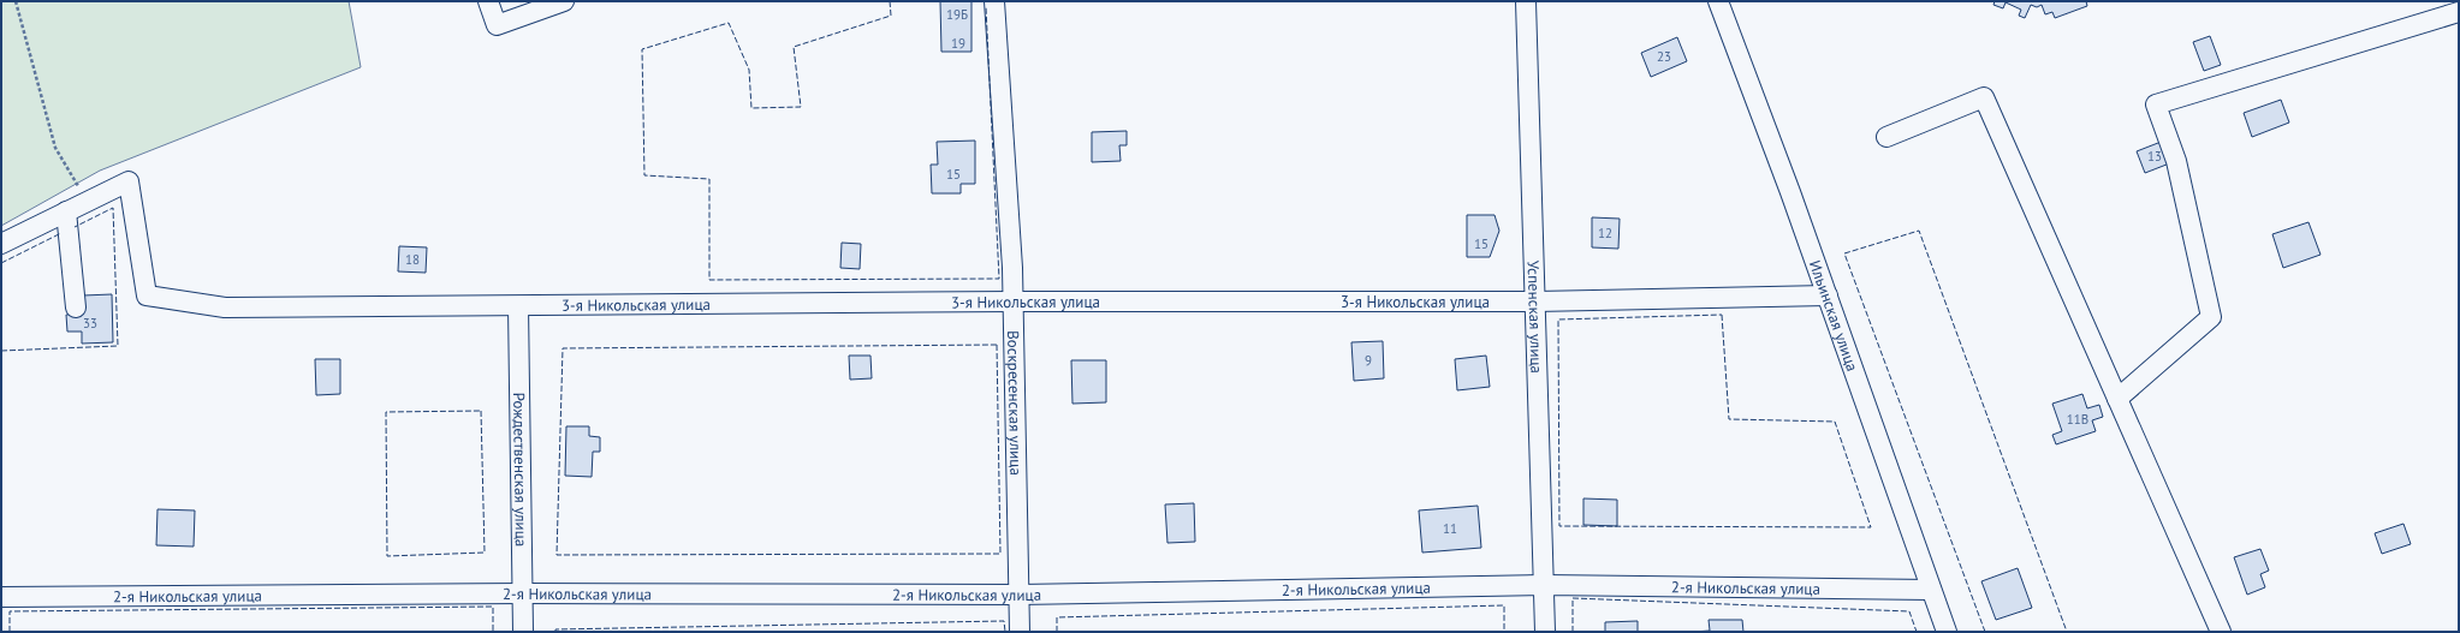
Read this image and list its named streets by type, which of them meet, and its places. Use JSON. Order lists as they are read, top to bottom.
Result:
{
  "streets": {
    "street": [
      "3-я Никольская улица",
      "Успенская улица",
      "Ильинская улица",
      "Воскресенская улица",
      "Рождественская улица",
      "2-я Никольская улица"
    ]
  },
  "crossings": [
    ["3-я Никольская улица", "Успенская улица"],
    ["3-я Никольская улица", "Ильинская улица"],
    ["3-я Никольская улица", "Воскресенская улица"],
    ["3-я Никольская улица", "Рождественская улица"],
    ["Успенская улица", "2-я Никольская улица"],
    ["Ильинская улица", "2-я Никольская улица"],
    ["Воскресенская улица", "2-я Никольская улица"],
    ["Рождественская улица", "2-я Никольская улица"]
  ],
  "house_numbers": [
    "19Б",
    "19",
    "23",
    "13",
    "15",
    "12",
    "15",
    "18",
    "33",
    "9",
    "11В",
    "11"
  ]
}
